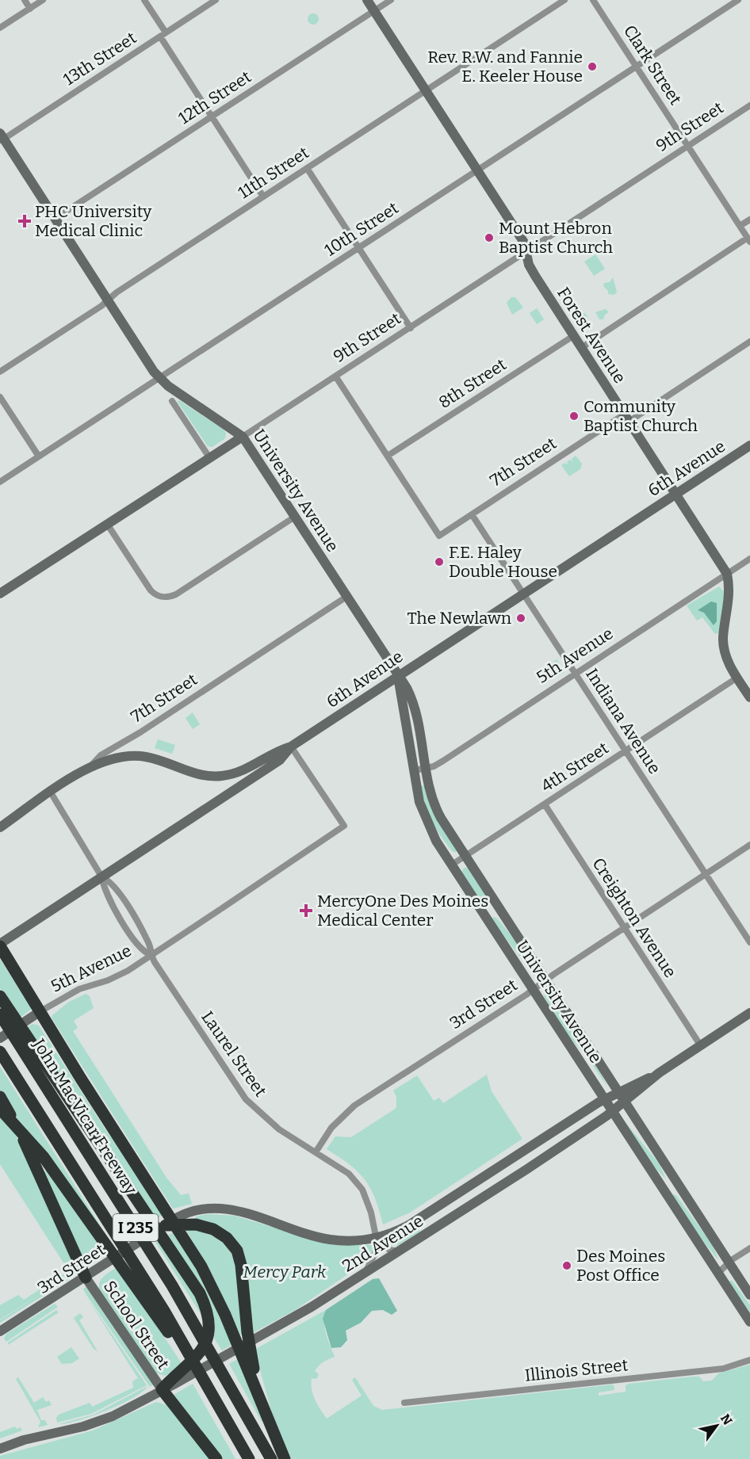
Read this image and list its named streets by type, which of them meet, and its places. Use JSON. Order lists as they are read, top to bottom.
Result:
{
  "streets": {
    "highway": ["John MacVicar Freeway", "I 235"],
    "main road": [
      "9th Street",
      "Forest Avenue",
      "7th Street",
      "6th Avenue",
      "University Avenue",
      "5th Avenue",
      "3rd Street",
      "2nd Avenue",
      "School Street"
    ],
    "street": [
      "13th Street",
      "Clark Street",
      "12th Street",
      "11th Street",
      "10th Street",
      "8th Street",
      "Indiana Avenue",
      "4th Street",
      "Creighton Avenue",
      "Laurel Street",
      "Illinois Street"
    ]
  },
  "crossings": [
    ["13th Street", "University Avenue"],
    ["Clark Street", "9th Street"],
    ["Clark Street", "10th Street"],
    ["12th Street", "Forest Avenue"],
    ["12th Street", "University Avenue"],
    ["9th Street", "Forest Avenue"],
    ["9th Street", "University Avenue"],
    ["11th Street", "Forest Avenue"],
    ["11th Street", "University Avenue"],
    ["10th Street", "Forest Avenue"],
    ["10th Street", "University Avenue"],
    ["Forest Avenue", "8th Street"],
    ["Forest Avenue", "7th Street"],
    ["Forest Avenue", "6th Avenue"],
    ["Forest Avenue", "5th Avenue"],
    ["Forest Avenue", "4th Street"],
    ["8th Street", "7th Street"],
    ["7th Street", "University Avenue"],
    ["7th Street", "Indiana Avenue"],
    ["7th Street", "Laurel Street"],
    ["6th Avenue", "University Avenue"],
    ["6th Avenue", "5th Avenue"],
    ["6th Avenue", "Indiana Avenue"],
    ["6th Avenue", "Laurel Street"],
    ["University Avenue", "5th Avenue"],
    ["University Avenue", "4th Street"],
    ["University Avenue", "3rd Street"],
    ["University Avenue", "2nd Avenue"],
    ["5th Avenue", "Indiana Avenue"],
    ["5th Avenue", "Laurel Street"],
    ["Indiana Avenue", "4th Street"],
    ["Indiana Avenue", "3rd Street"],
    ["4th Street", "Creighton Avenue"],
    ["Creighton Avenue", "3rd Street"],
    ["Creighton Avenue", "2nd Avenue"],
    ["3rd Street", "Laurel Street"],
    ["3rd Street", "2nd Avenue"],
    ["3rd Street", "School Street"],
    ["Laurel Street", "2nd Avenue"]
  ],
  "parks": ["Mercy Park"],
  "places": {
    "other": [
      "Rev. R.W. and Fannie E. Keeler House",
      "Mount Hebron Baptist Church",
      "Community Baptist Church",
      "F.E. Haley Double House",
      "The Newlawn",
      "Des Moines Post Office"
    ],
    "health": ["PHC University Medical Clinic", "MercyOne Des Moines Medical Center"]
  },
  "north": "top right"
}
